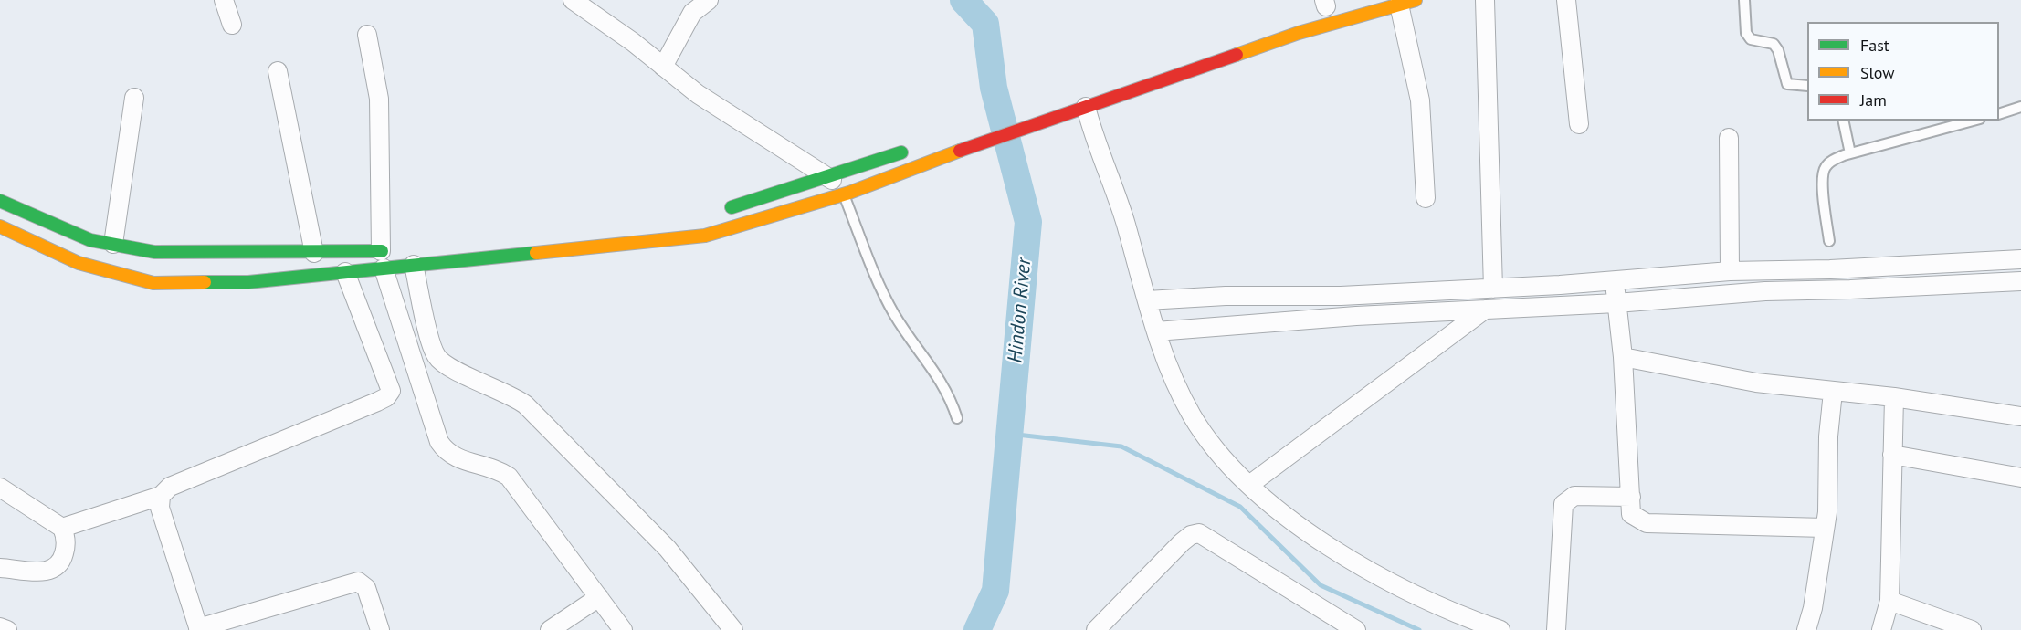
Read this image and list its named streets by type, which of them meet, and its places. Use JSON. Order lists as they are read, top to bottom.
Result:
{
  "water": ["Hindon River"],
  "legend": ["Fast", "Slow", "Jam"]
}
